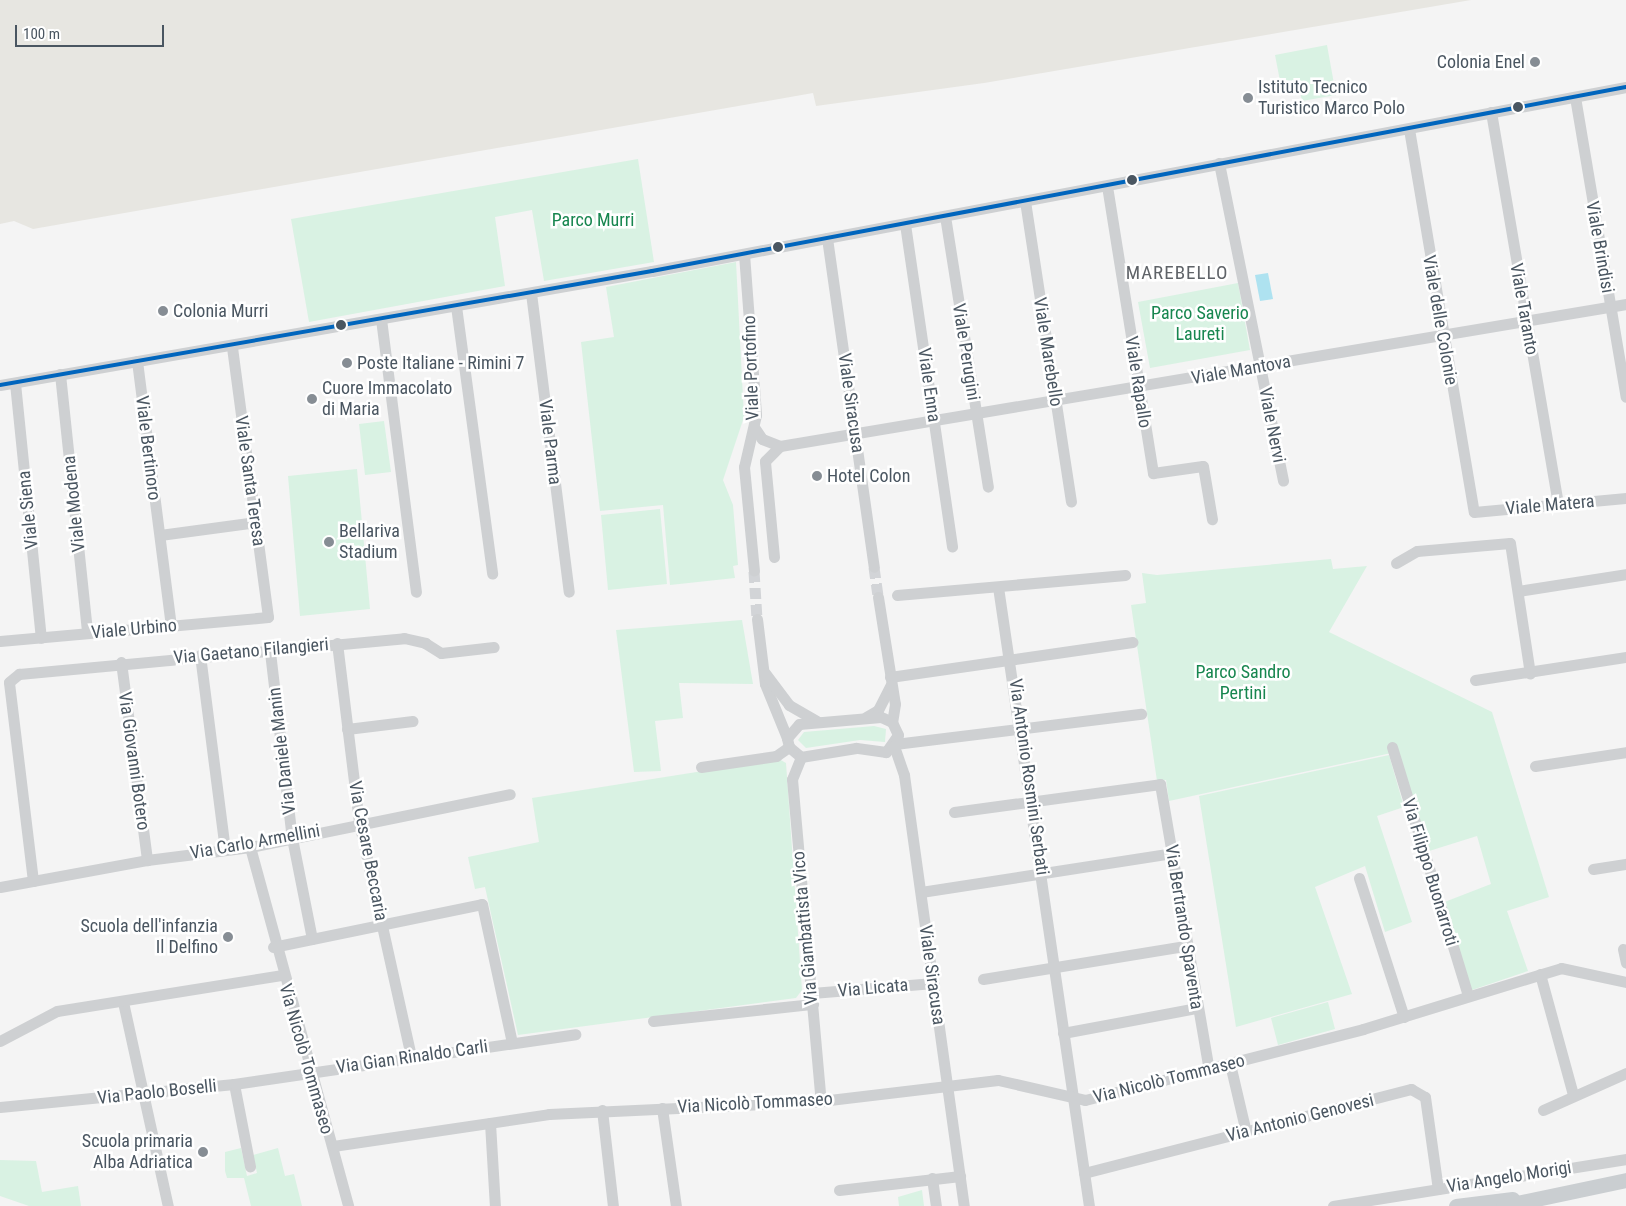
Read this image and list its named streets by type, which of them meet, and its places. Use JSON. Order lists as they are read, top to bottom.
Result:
{
  "streets": {
    "street": [
      "Viale Brindisi",
      "Viale Taranto",
      "Viale delle Colonie",
      "Viale Perugini",
      "Viale Marebello",
      "Viale Portofino",
      "Viale Mantova",
      "Viale Rapallo",
      "Viale Enna",
      "Viale Siracusa",
      "Viale Nervi",
      "Viale Parma",
      "Viale Bertinoro",
      "Viale Santa Teresa",
      "Viale Modena",
      "Viale Matera",
      "Viale Siena",
      "Viale Urbino",
      "Via Gaetano Filangieri",
      "Via Daniele Manin",
      "Via Giovanni Botero",
      "Via Antonio Rosmini Serbati",
      "Via Carlo Armellini",
      "Via Cesare Beccaria",
      "Via Filippo Buonarroti",
      "Via Bertrando Spaventa",
      "Via Giambattista Vico",
      "Via Licata",
      "Via Gian Rinaldo Carli",
      "Via Nicolò Tommaseo",
      "Via Paolo Boselli",
      "Via Antonio Genovesi",
      "Via Angelo Morigi"
    ]
  },
  "crossings": [
    ["Viale Brindisi", "Viale Mantova"],
    ["Viale Taranto", "Viale Mantova"],
    ["Viale Taranto", "Viale Matera"],
    ["Viale delle Colonie", "Viale Mantova"],
    ["Viale delle Colonie", "Viale Matera"],
    ["Viale Perugini", "Viale Mantova"],
    ["Viale Marebello", "Viale Mantova"],
    ["Viale Mantova", "Viale Rapallo"],
    ["Viale Mantova", "Viale Enna"],
    ["Viale Mantova", "Viale Siracusa"],
    ["Viale Mantova", "Viale Nervi"],
    ["Viale Siracusa", "Via Licata"],
    ["Viale Siracusa", "Via Nicolò Tommaseo"],
    ["Viale Bertinoro", "Viale Urbino"],
    ["Viale Santa Teresa", "Viale Urbino"],
    ["Viale Modena", "Viale Urbino"],
    ["Viale Siena", "Viale Urbino"],
    ["Via Gaetano Filangieri", "Via Daniele Manin"],
    ["Via Gaetano Filangieri", "Via Giovanni Botero"],
    ["Via Gaetano Filangieri", "Via Carlo Armellini"],
    ["Via Gaetano Filangieri", "Via Cesare Beccaria"],
    ["Via Daniele Manin", "Via Carlo Armellini"],
    ["Via Giovanni Botero", "Via Carlo Armellini"],
    ["Via Antonio Rosmini Serbati", "Via Bertrando Spaventa"],
    ["Via Antonio Rosmini Serbati", "Via Nicolò Tommaseo"],
    ["Via Antonio Rosmini Serbati", "Via Antonio Genovesi"],
    ["Via Carlo Armellini", "Via Cesare Beccaria"],
    ["Via Carlo Armellini", "Via Nicolò Tommaseo"],
    ["Via Cesare Beccaria", "Via Gian Rinaldo Carli"],
    ["Via Filippo Buonarroti", "Via Nicolò Tommaseo"],
    ["Via Bertrando Spaventa", "Via Nicolò Tommaseo"],
    ["Via Giambattista Vico", "Via Licata"],
    ["Via Giambattista Vico", "Via Nicolò Tommaseo"],
    ["Via Gian Rinaldo Carli", "Via Nicolò Tommaseo"],
    ["Via Gian Rinaldo Carli", "Via Paolo Boselli"],
    ["Via Nicolò Tommaseo", "Via Paolo Boselli"],
    ["Via Antonio Genovesi", "Via Angelo Morigi"]
  ],
  "districts": ["MAREBELLO"],
  "parks": ["Parco Murri", "Parco Saverio Laureti", "Parco Sandro Pertini"],
  "places": [
    "Colonia Enel",
    "Istituto Tecnico Turistico Marco Polo",
    "Colonia Murri",
    "Poste Italiane - Rimini 7",
    "Cuore Immacolato di Maria",
    "Hotel Colon",
    "Bellariva Stadium",
    "Scuola dell'infanzia Il Delfino",
    "Scuola primaria Alba Adriatica"
  ],
  "scale_bar": "100 m"
}
